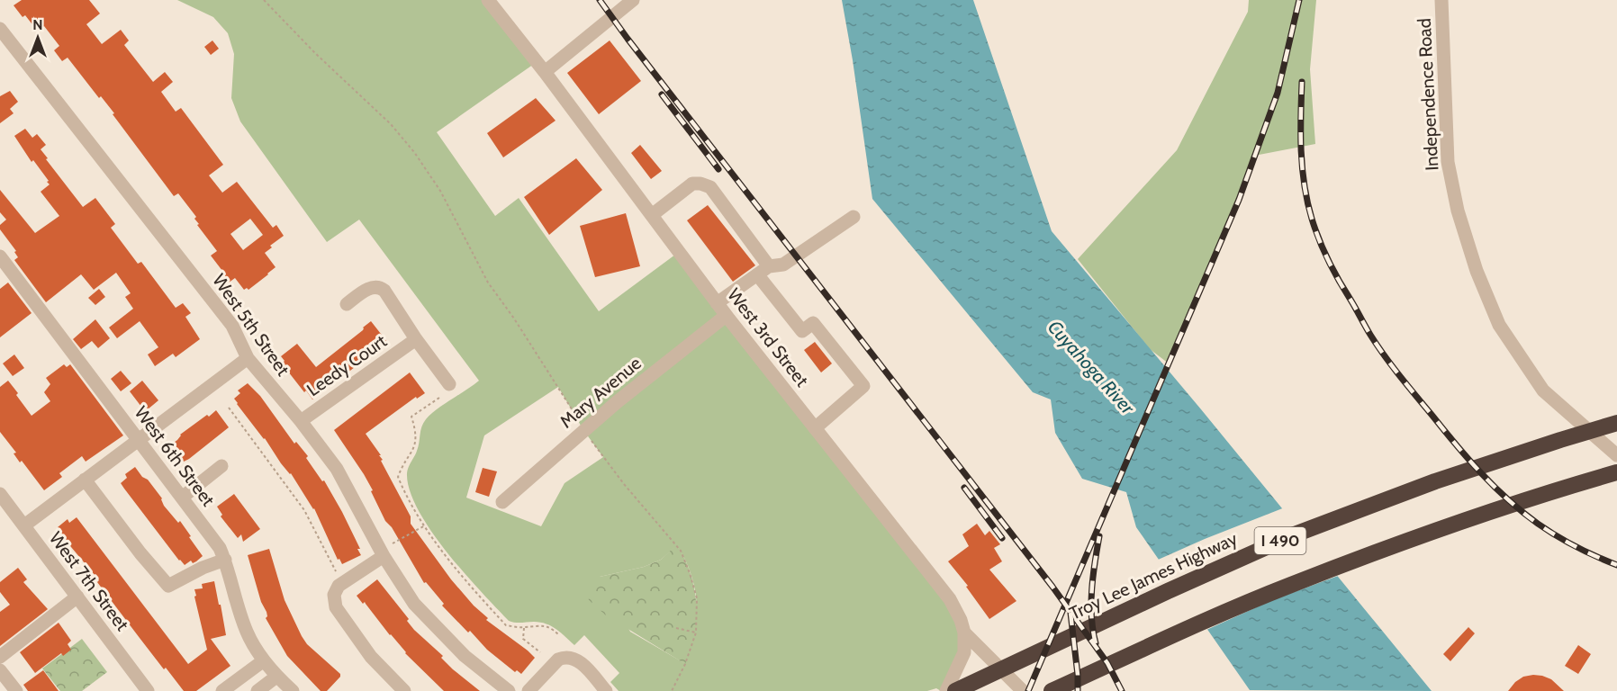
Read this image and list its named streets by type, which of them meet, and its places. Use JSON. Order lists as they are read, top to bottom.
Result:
{
  "streets": {
    "highway": ["I 490", "Troy Lee James Highway"],
    "street": [
      "Independence Road",
      "West 5th Street",
      "West 3rd Street",
      "Leedy Court",
      "Mary Avenue",
      "West 6th Street",
      "West 7th Street"
    ]
  },
  "crossings": [
    ["West 5th Street", "Leedy Court"],
    ["West 3rd Street", "Mary Avenue"]
  ],
  "water": ["Cuyahoga River"],
  "north": "top"
}
